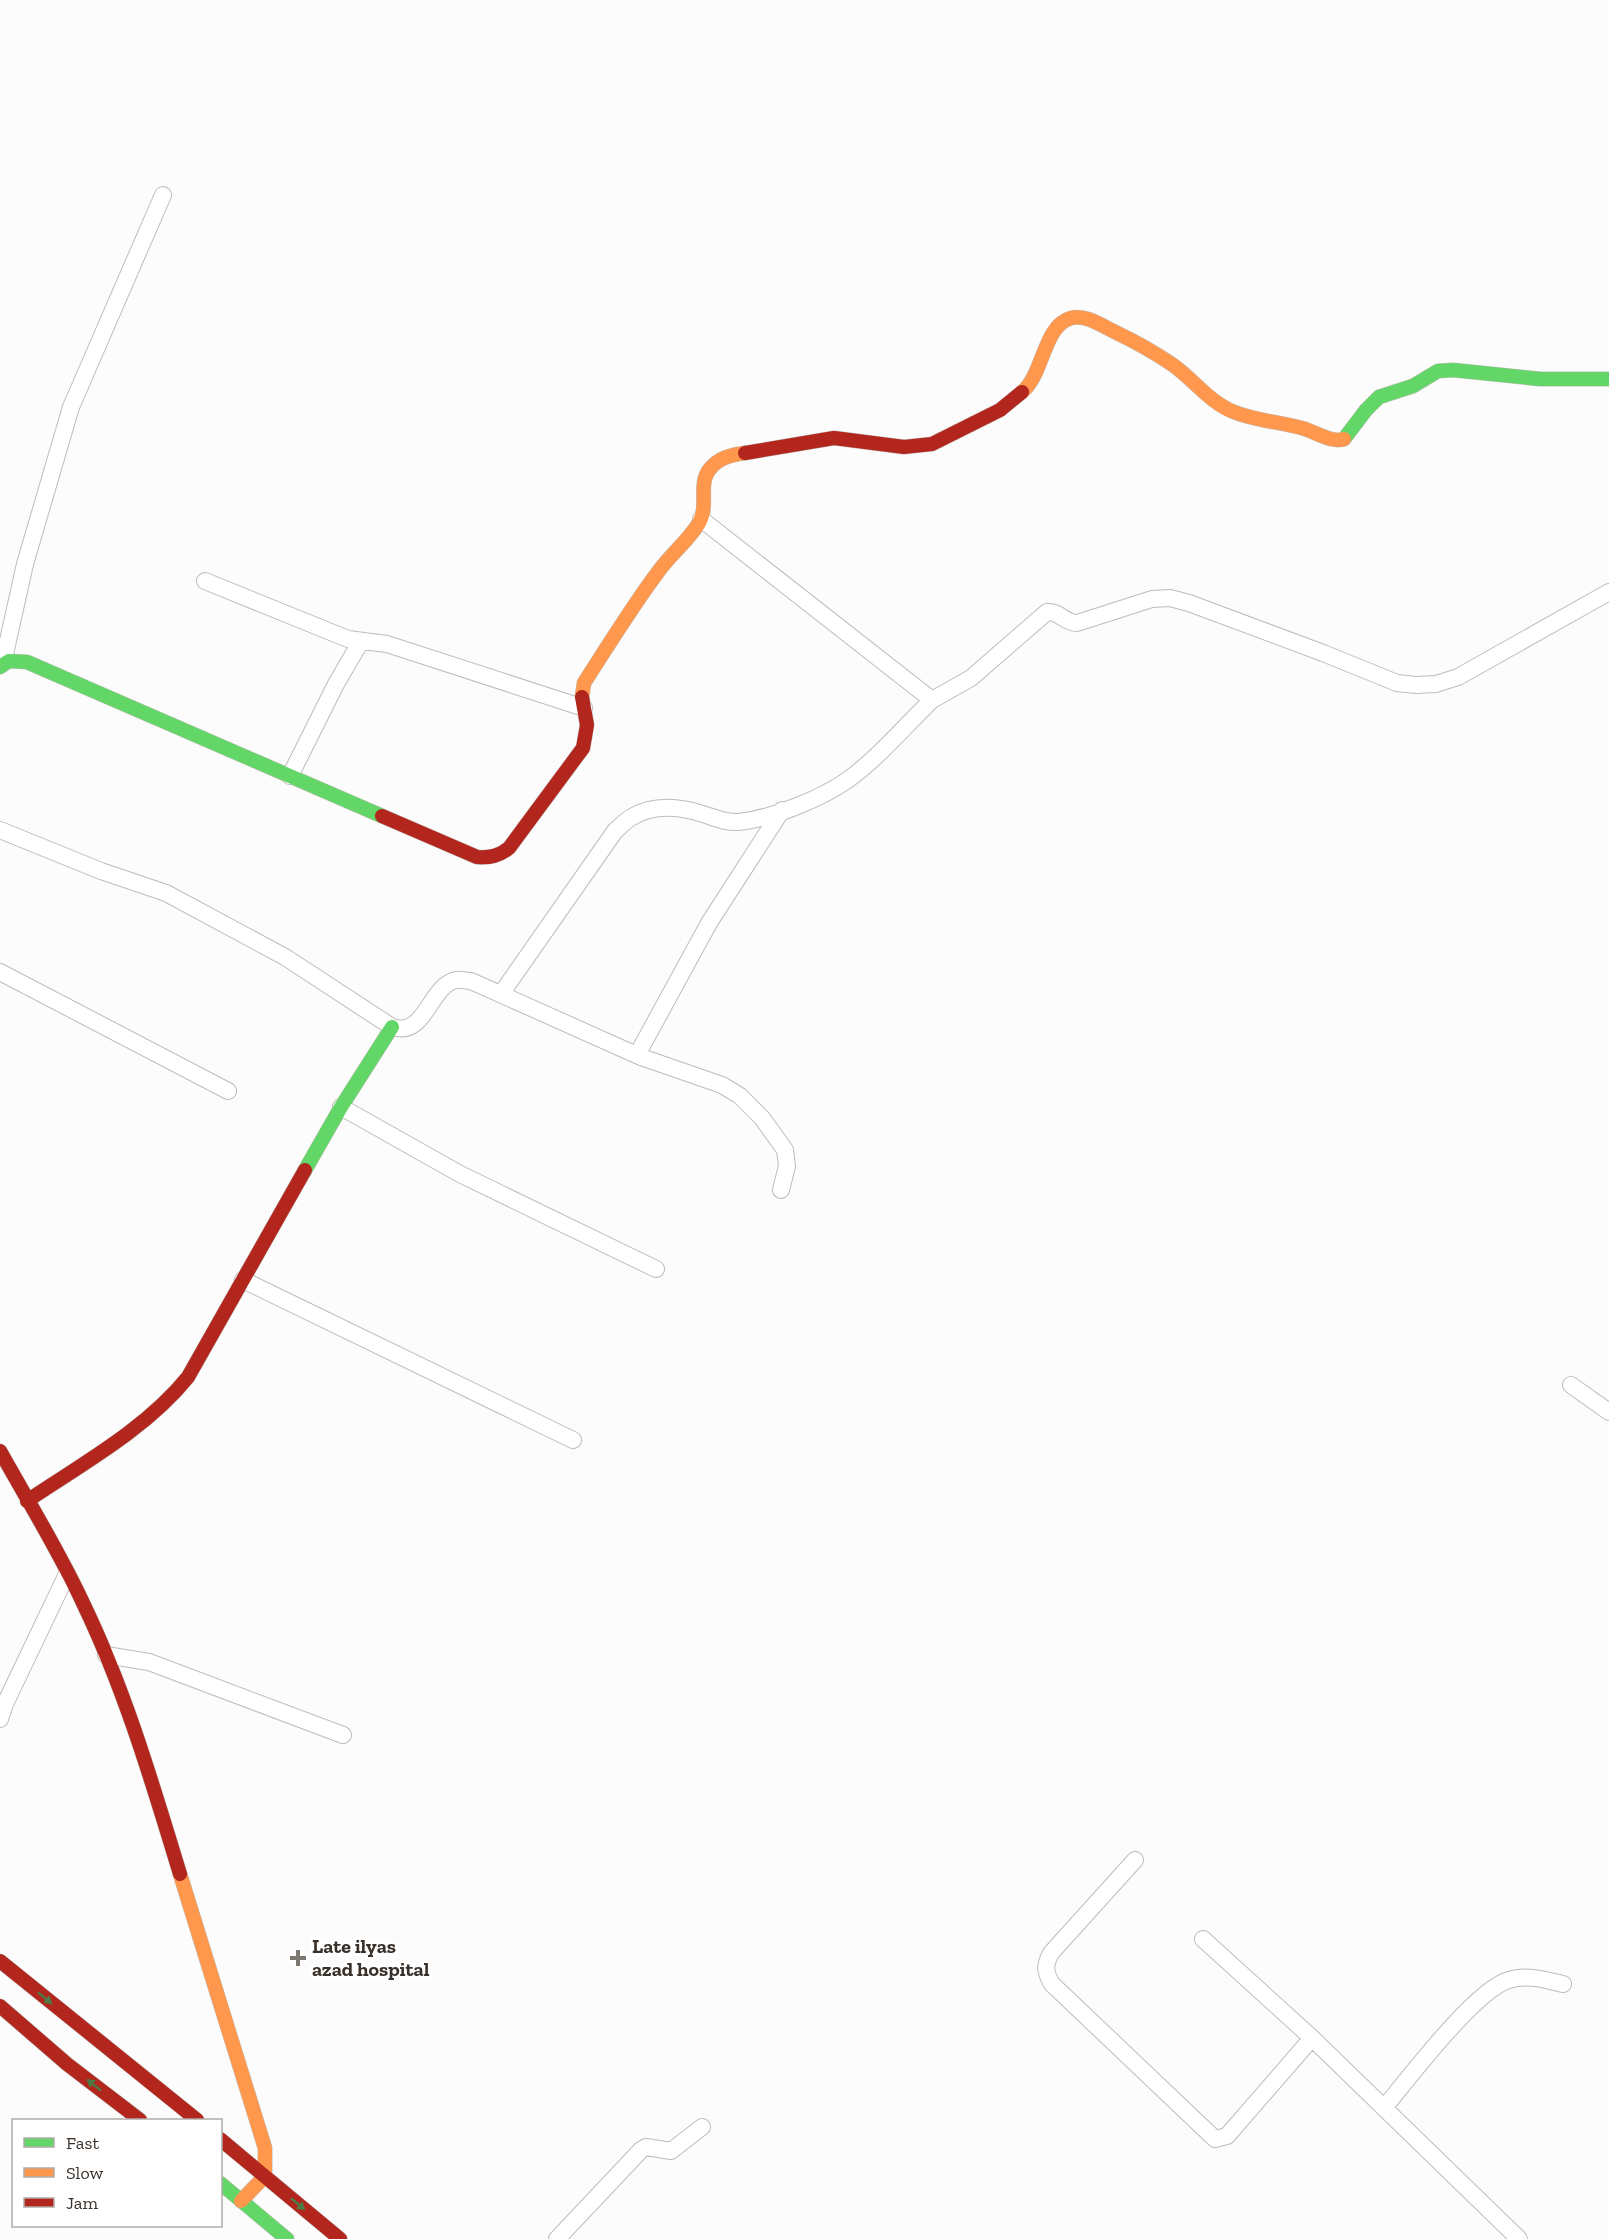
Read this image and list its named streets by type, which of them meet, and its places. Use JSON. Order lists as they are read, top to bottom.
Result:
{
  "places": {
    "health": ["Late ilyas azad hospital"]
  },
  "legend": ["Fast", "Slow", "Jam"]
}
